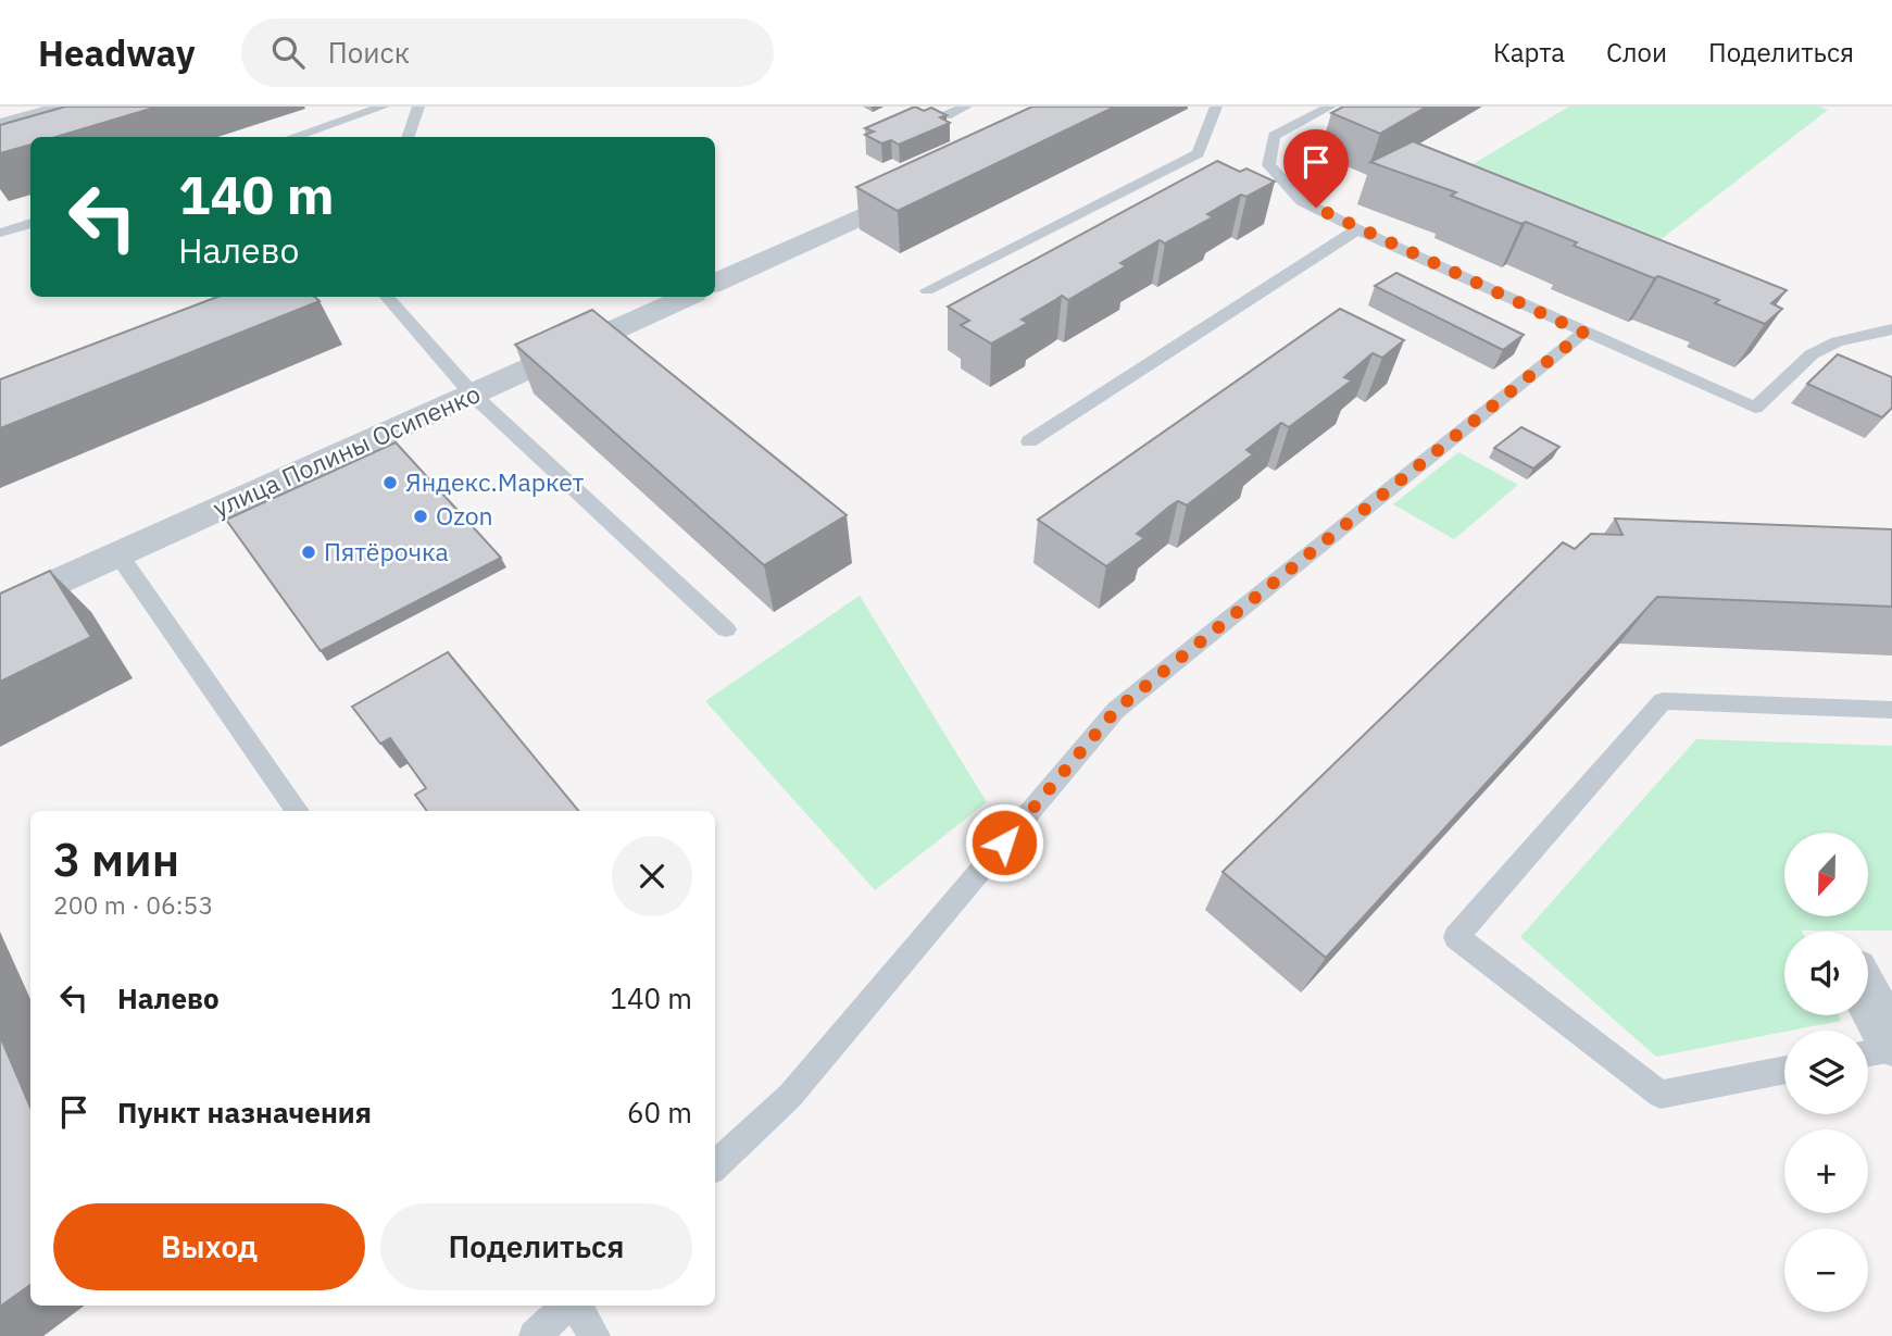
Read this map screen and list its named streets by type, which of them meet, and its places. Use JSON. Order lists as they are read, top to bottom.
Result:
{
  "streets": {
    "street": ["улица Полины Осипенко"]
  },
  "places": ["Яндекс.Маркет", "Ozon", "Пятёрочка"],
  "north": "bottom",
  "page": {
    "header": "Headway",
    "search": "Поиск",
    "nav": ["Карта", "Слои", "Поделиться"],
    "turn": ["140 m", "Налево"],
    "heading": ["3 мин", "200 m · 06:53"],
    "map_buttons": ["+", "−"],
    "list": [
      {
        "name": "Налево",
        "value": "140 m"
      },
      {
        "name": "Пункт назначения",
        "value": "60 m"
      }
    ],
    "buttons": ["Выход", "Поделиться"]
  }
}
